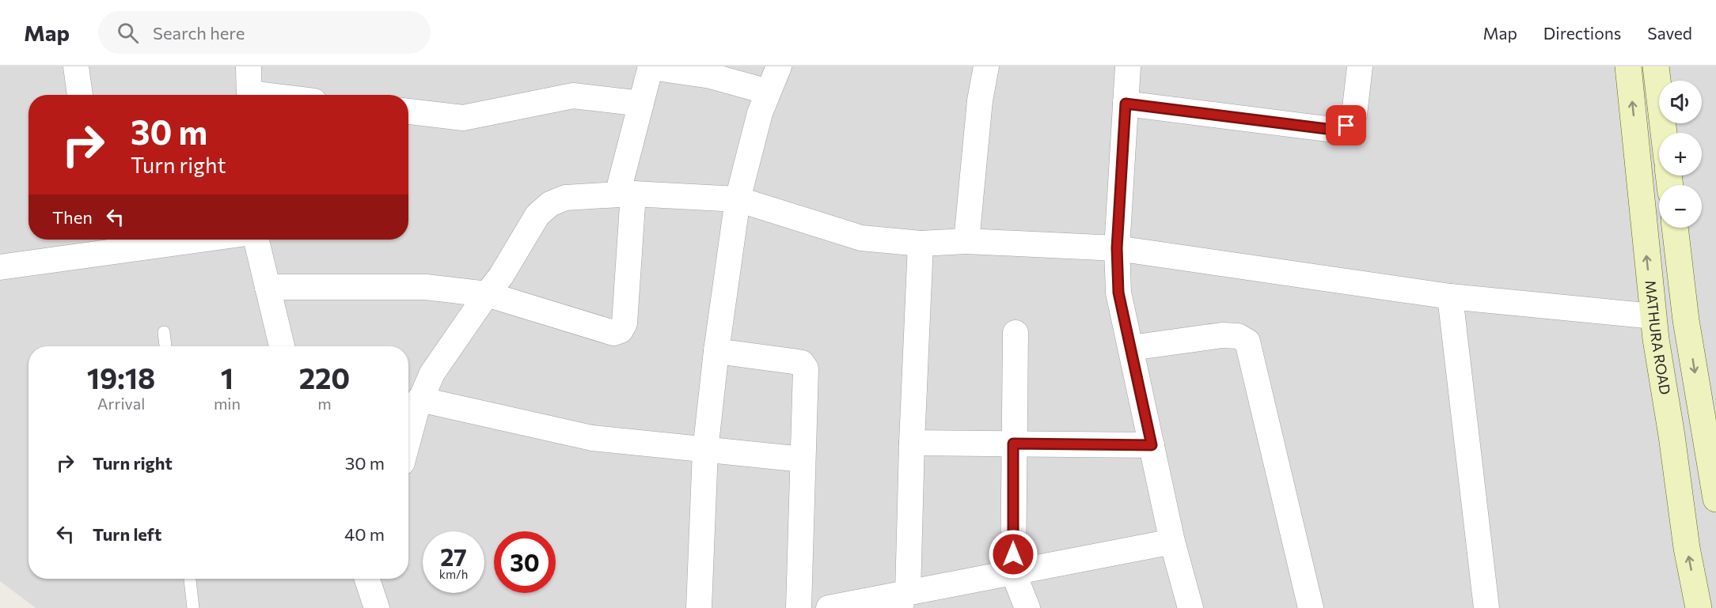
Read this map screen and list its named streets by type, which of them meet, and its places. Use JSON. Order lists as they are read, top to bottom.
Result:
{
  "streets": {
    "main road": ["MATHURA ROAD"]
  },
  "page": {
    "header": "Map",
    "search": "Search here",
    "nav": ["Map", "Directions", "Saved"],
    "map_buttons": ["+", "−"],
    "turn": ["30 m", "Turn right"],
    "then": "Then",
    "eta": [
      "19:18",
      "Arrival",
      "1",
      "min",
      "220",
      "m"
    ],
    "list": [
      {
        "name": "Turn right",
        "value": "30 m"
      },
      {
        "name": "Turn left",
        "value": "40 m"
      }
    ],
    "speed": "27 km/h",
    "limit": "30"
  }
}
